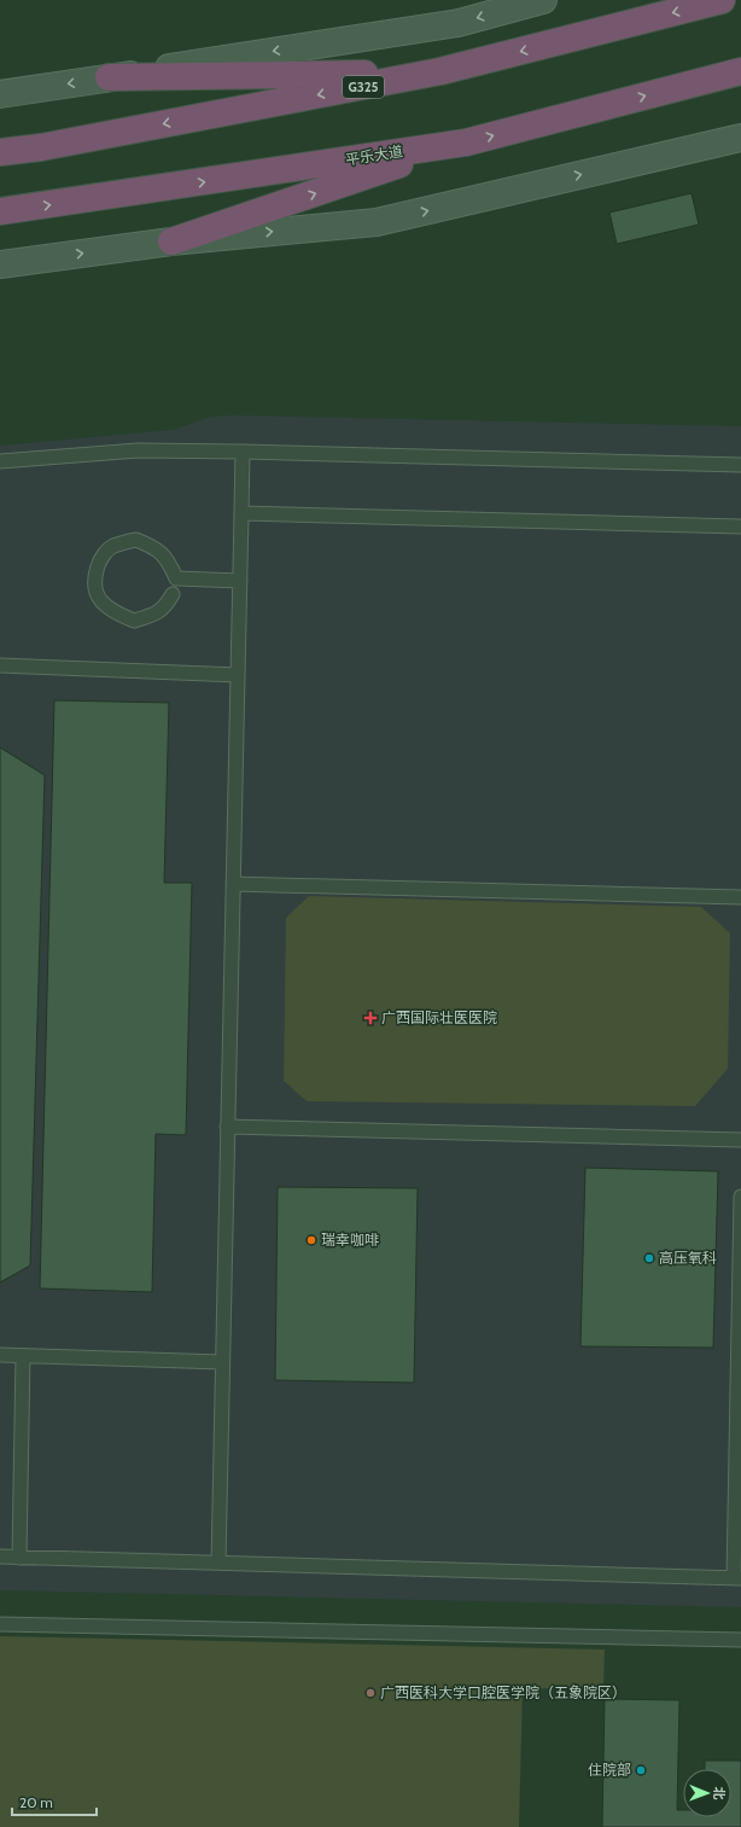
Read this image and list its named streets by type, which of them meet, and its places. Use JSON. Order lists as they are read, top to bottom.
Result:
{
  "streets": {
    "highway": ["G325", "平乐大道"]
  },
  "places": {
    "health": ["广西国际壮医医院"],
    "other": [
      "瑞幸咖啡",
      "高压氧科",
      "广西医科大学口腔医学院（五象院区）",
      "住院部"
    ]
  },
  "scale_bar": "20 m",
  "north": "right"
}
